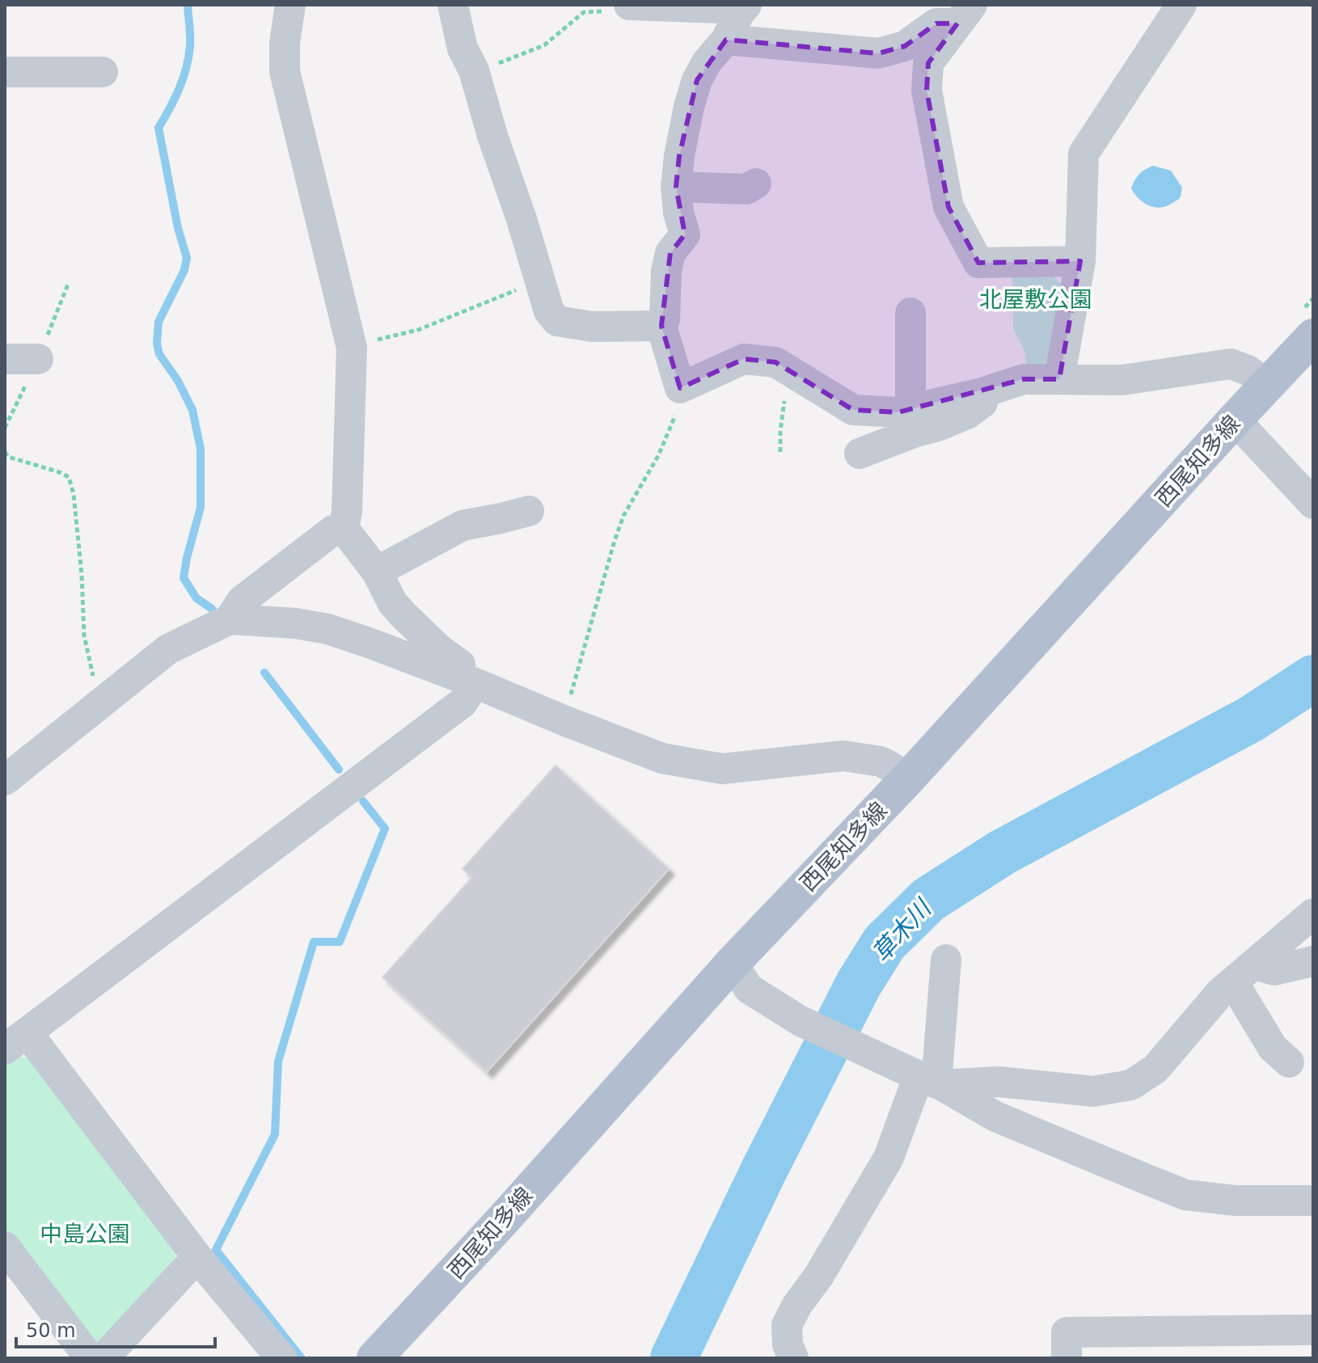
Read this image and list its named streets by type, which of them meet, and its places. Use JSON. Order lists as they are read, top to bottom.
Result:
{
  "streets": {
    "main road": ["西尾知多線"]
  },
  "water": ["草木川"],
  "parks": ["北屋敷公園", "中島公園"],
  "scale_bar": "50 m"
}
